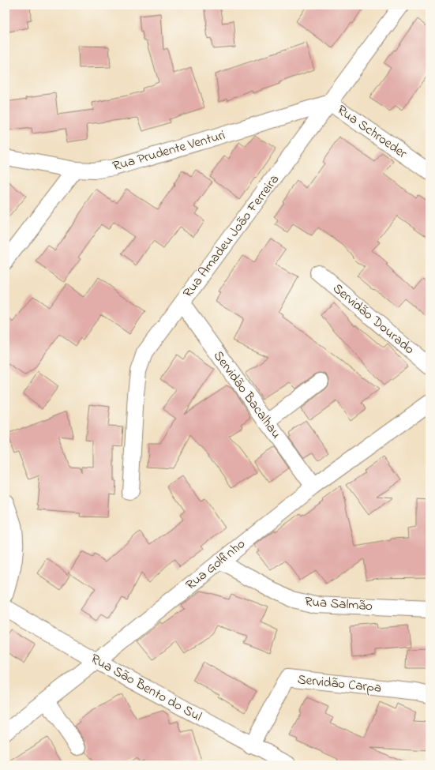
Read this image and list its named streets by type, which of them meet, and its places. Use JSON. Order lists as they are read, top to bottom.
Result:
{
  "streets": {
    "street": [
      "Rua Schroeder",
      "Rua Prudente Venturi",
      "Rua Amadeu João Ferreira",
      "Servidão Dourado",
      "Servidão Bacalhau",
      "Rua Golfinho",
      "Rua Salmão",
      "Servidão Carpa",
      "Rua São Bento do Sul"
    ]
  },
  "crossings": [
    ["Rua Schroeder", "Rua Prudente Venturi"],
    ["Rua Schroeder", "Rua Amadeu João Ferreira"],
    ["Rua Prudente Venturi", "Rua Amadeu João Ferreira"],
    ["Rua Amadeu João Ferreira", "Servidão Bacalhau"],
    ["Servidão Bacalhau", "Rua Golfinho"],
    ["Rua Golfinho", "Rua Salmão"],
    ["Rua Golfinho", "Rua São Bento do Sul"],
    ["Servidão Carpa", "Rua São Bento do Sul"]
  ]
}
